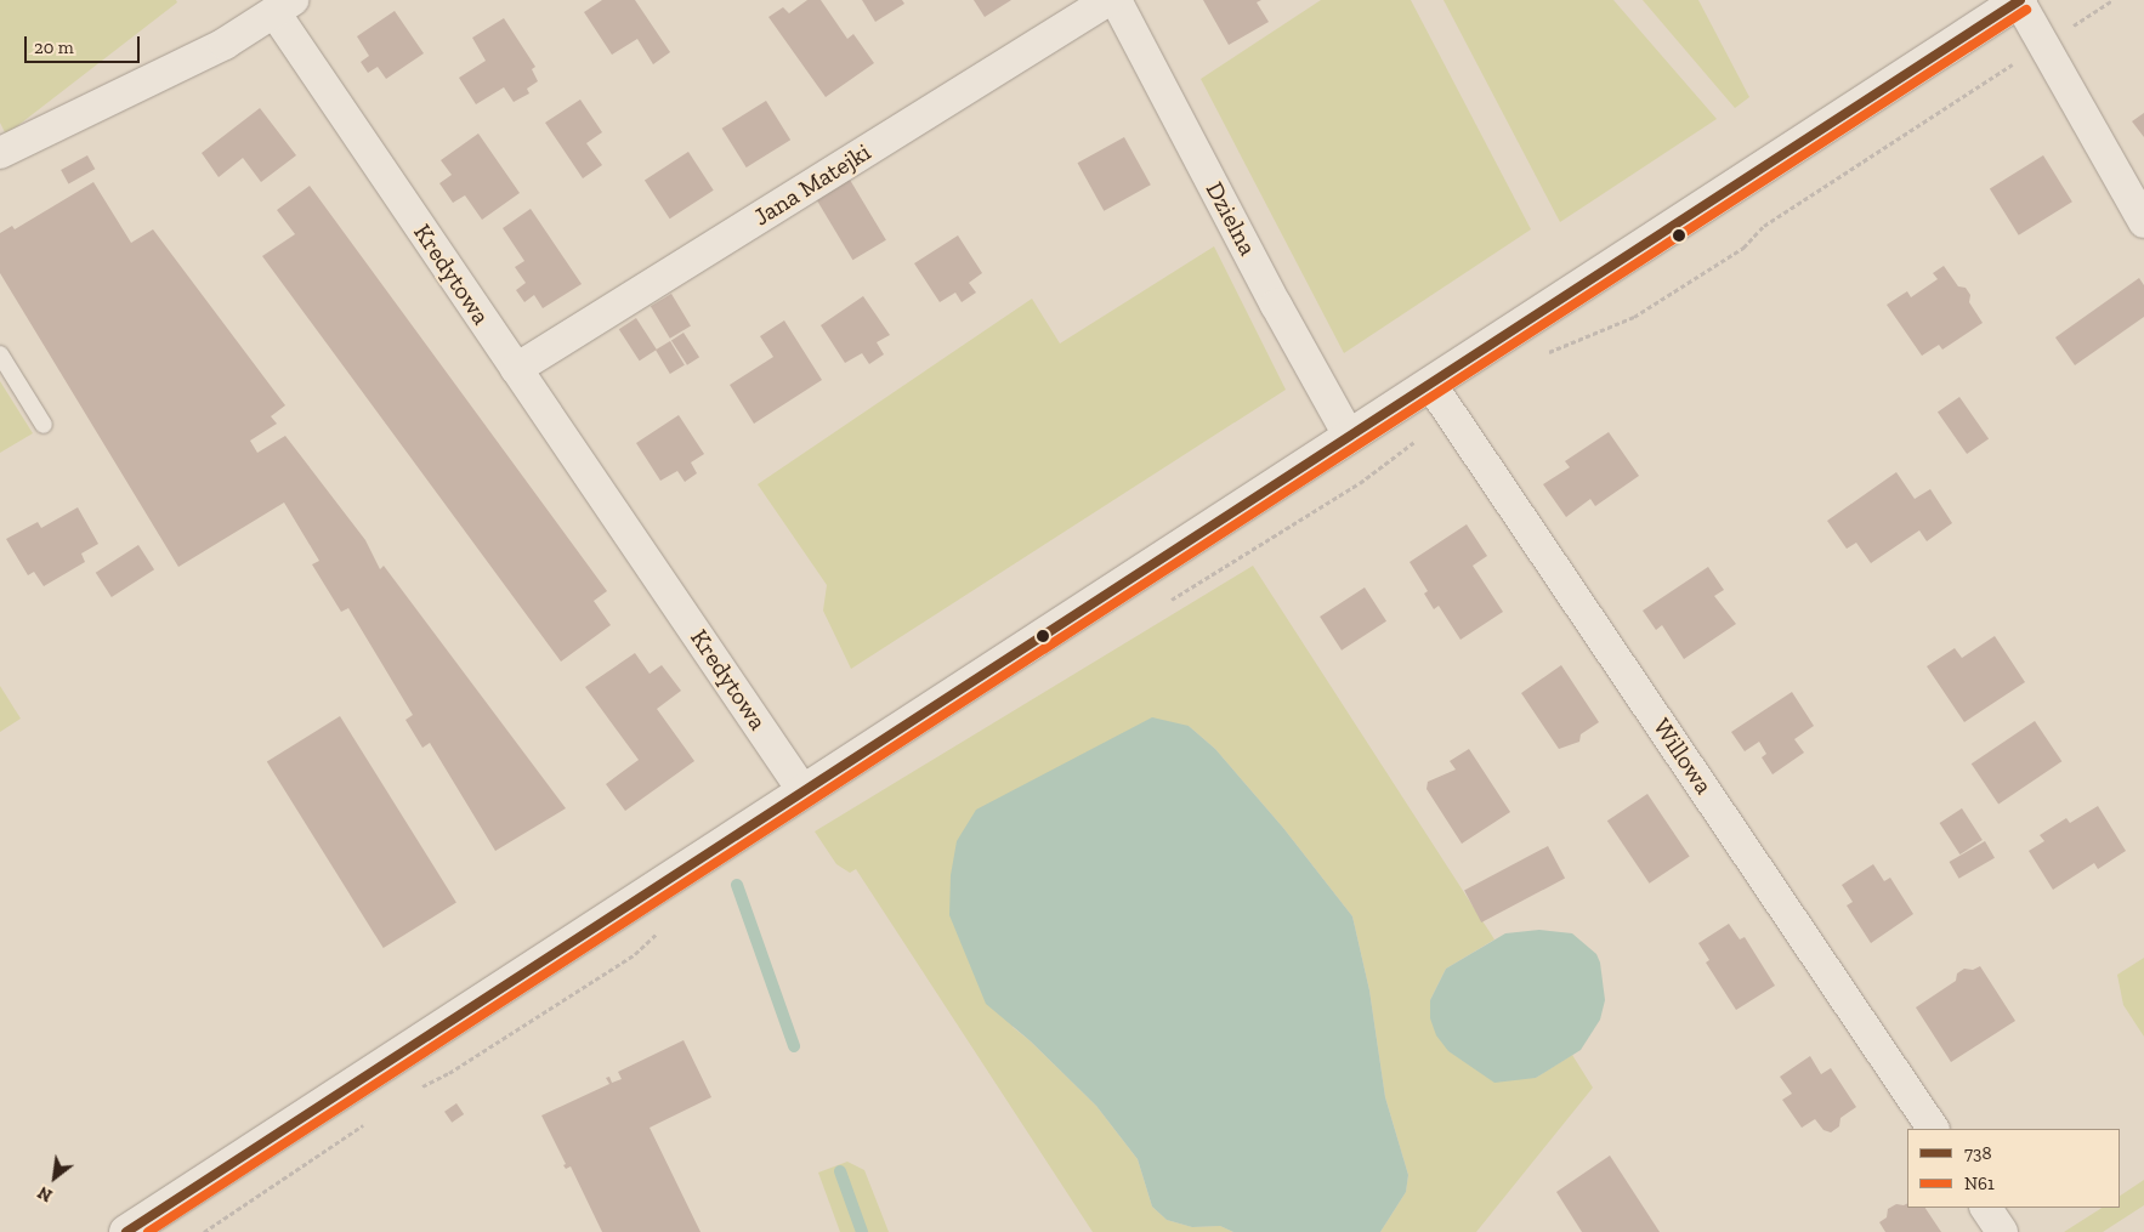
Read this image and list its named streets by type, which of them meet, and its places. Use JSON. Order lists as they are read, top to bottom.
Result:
{
  "streets": {
    "street": [
      "Jana Matejki",
      "Dzielna",
      "Kredytowa",
      "Willowa"
    ]
  },
  "crossings": [
    ["Jana Matejki", "Kredytowa"]
  ],
  "lines": ["transit line 738", "transit line N61"],
  "legend": ["738", "N61"],
  "scale_bar": "20 m",
  "north": "bottom left"
}
